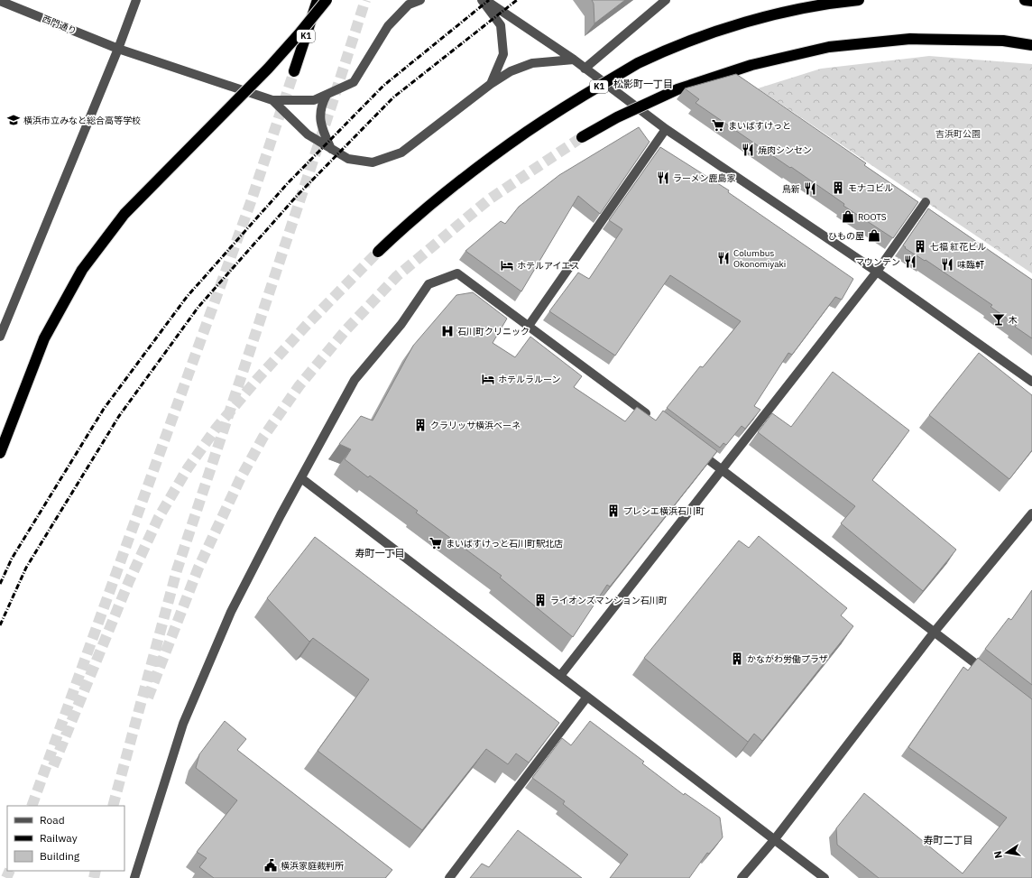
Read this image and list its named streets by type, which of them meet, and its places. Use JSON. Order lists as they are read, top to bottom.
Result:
{
  "streets": {
    "highway": ["K1"],
    "street": ["西門通り"]
  },
  "districts": ["松影町一丁目", "寿町一丁目", "寿町二丁目"],
  "parks": ["吉浜町公園"],
  "places": {
    "school or university": ["横浜市立みなと総合高等学校"],
    "supermarket": ["まいばすけっと", "まいばすけっと石川町駅北店"],
    "restaurant": [
      "焼肉シンセン",
      "ラーメン鹿島家",
      "鳥新",
      "Columbus Okonomiyaki",
      "マウンテン",
      "味臨軒"
    ],
    "building": [
      "モナコビル",
      "七福 紅花ビル",
      "クラリッサ横浜ベーネ",
      "プレシエ横浜石川町",
      "ライオンズマンション石川町",
      "かながわ労働プラザ"
    ],
    "shop": ["ROOTS", "ひもの屋"],
    "hotel": ["ホテルアイエス", "ホテルラルーン"],
    "bar": ["木"],
    "hospital": ["石川町クリニック"],
    "public building": ["横浜家庭裁判所"]
  },
  "legend": ["Road", "Railway", "Building"],
  "north": "left"
}
